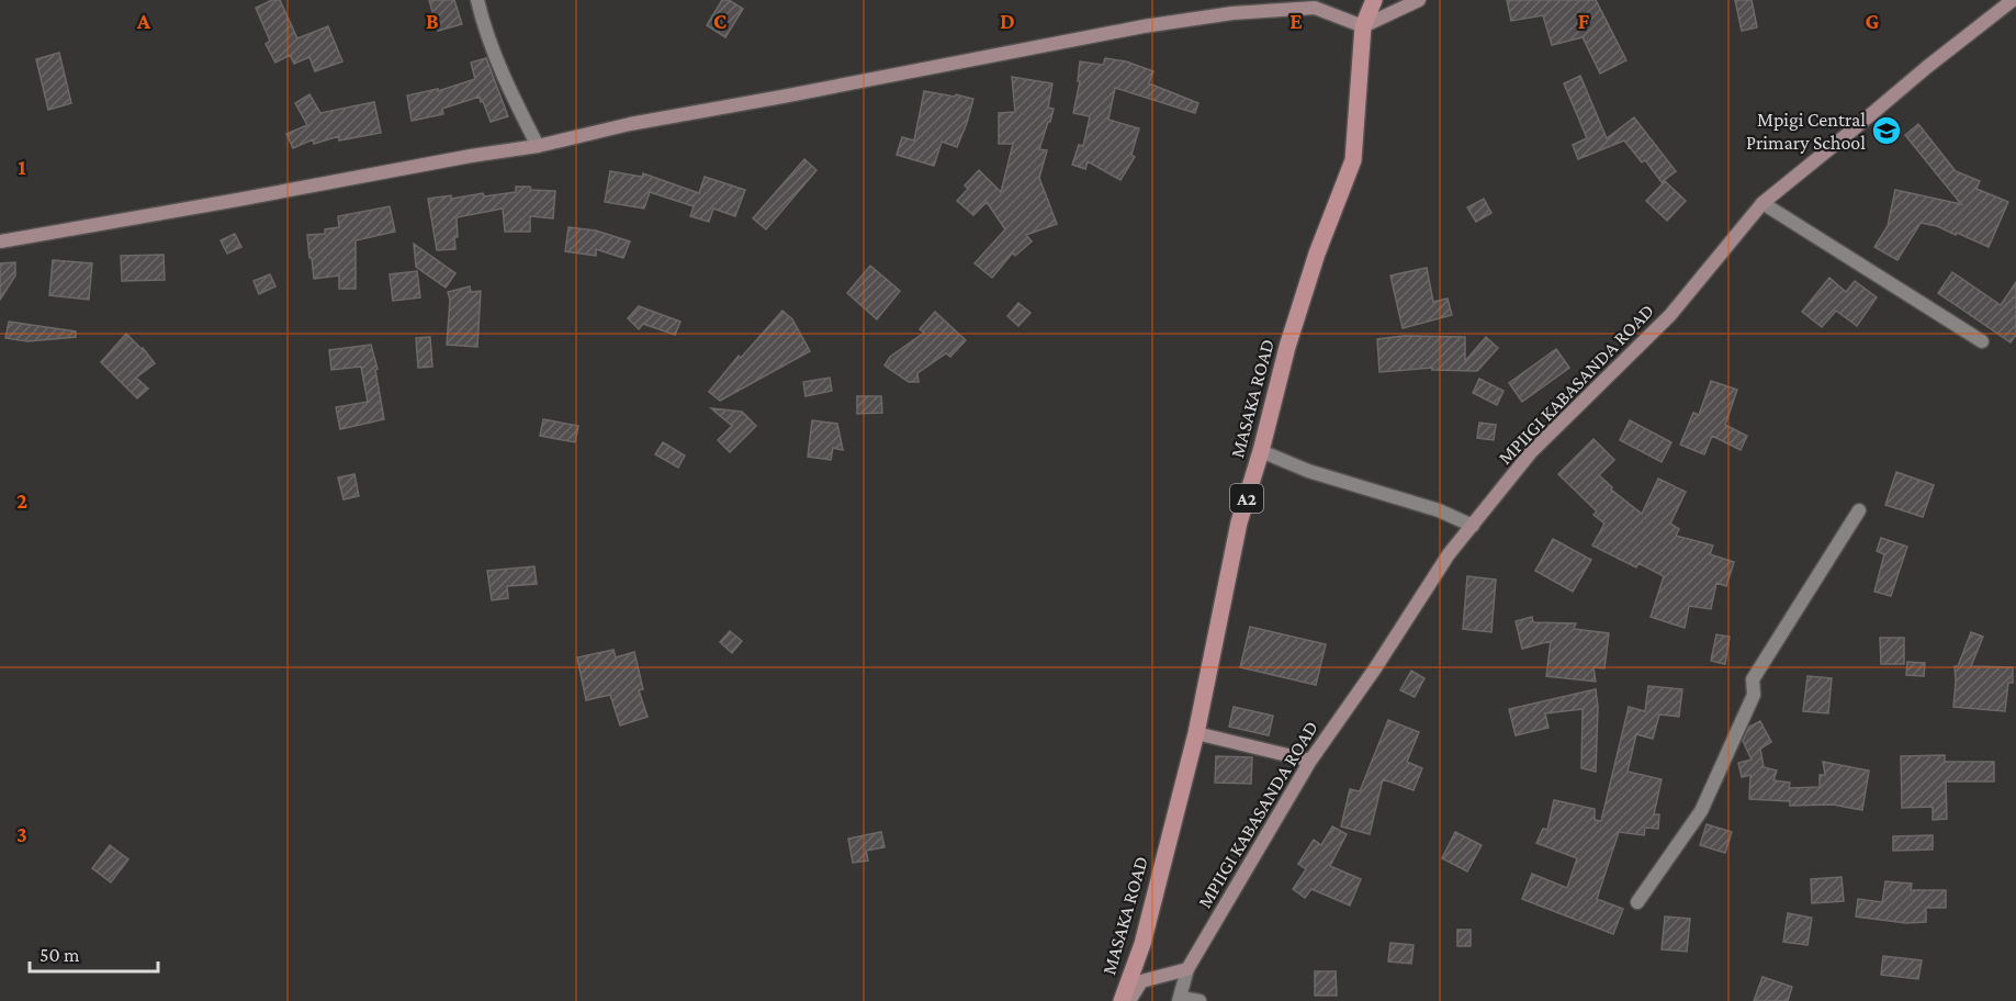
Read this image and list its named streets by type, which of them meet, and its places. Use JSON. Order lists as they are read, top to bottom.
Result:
{
  "streets": {
    "main road": ["MPIIGI KABASANDA ROAD", "MASAKA ROAD", "A2"]
  },
  "places": {
    "school or university": ["Mpigi Central Primary School"]
  },
  "scale_bar": "50 m",
  "grid": {
    "columns": [
      "A",
      "B",
      "C",
      "D",
      "E",
      "F",
      "G"
    ],
    "rows": ["1", "2", "3"]
  }
}
